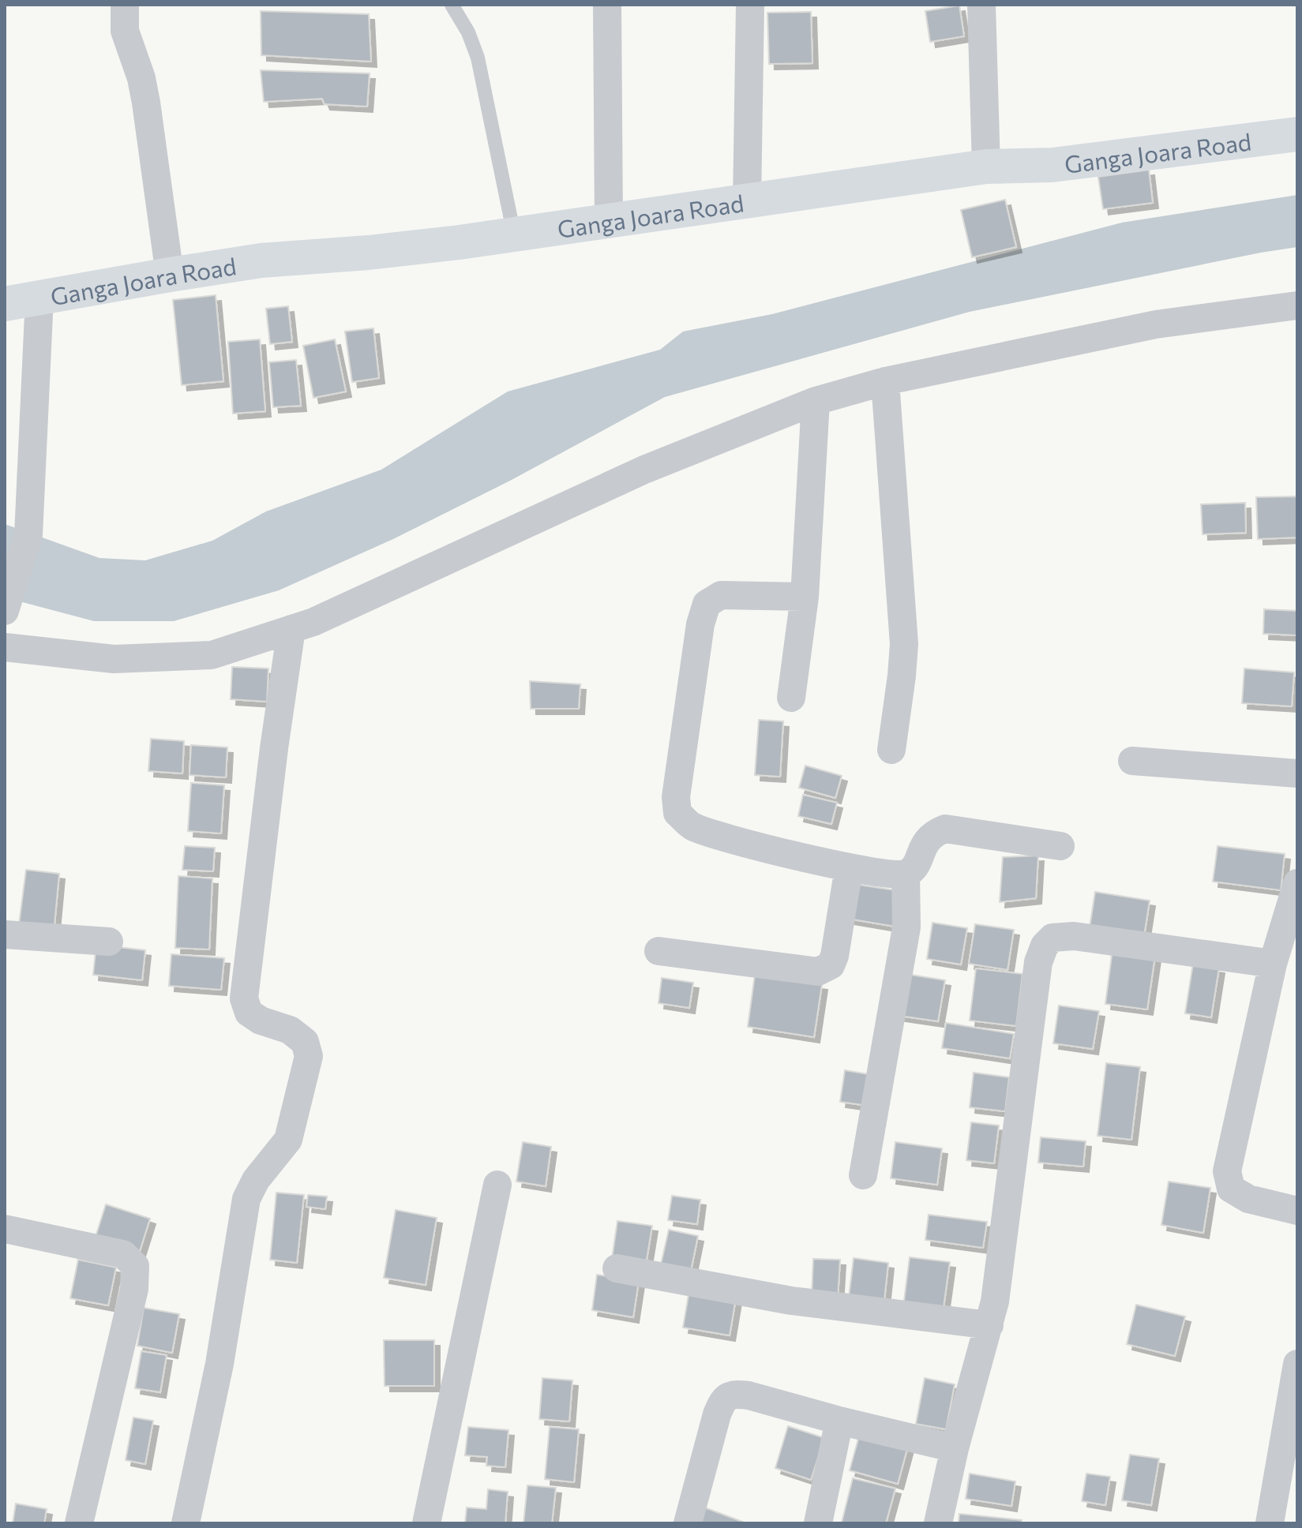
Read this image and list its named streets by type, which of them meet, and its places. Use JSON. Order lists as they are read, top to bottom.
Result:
{
  "streets": {
    "main road": ["Ganga Joara Road"]
  }
}
